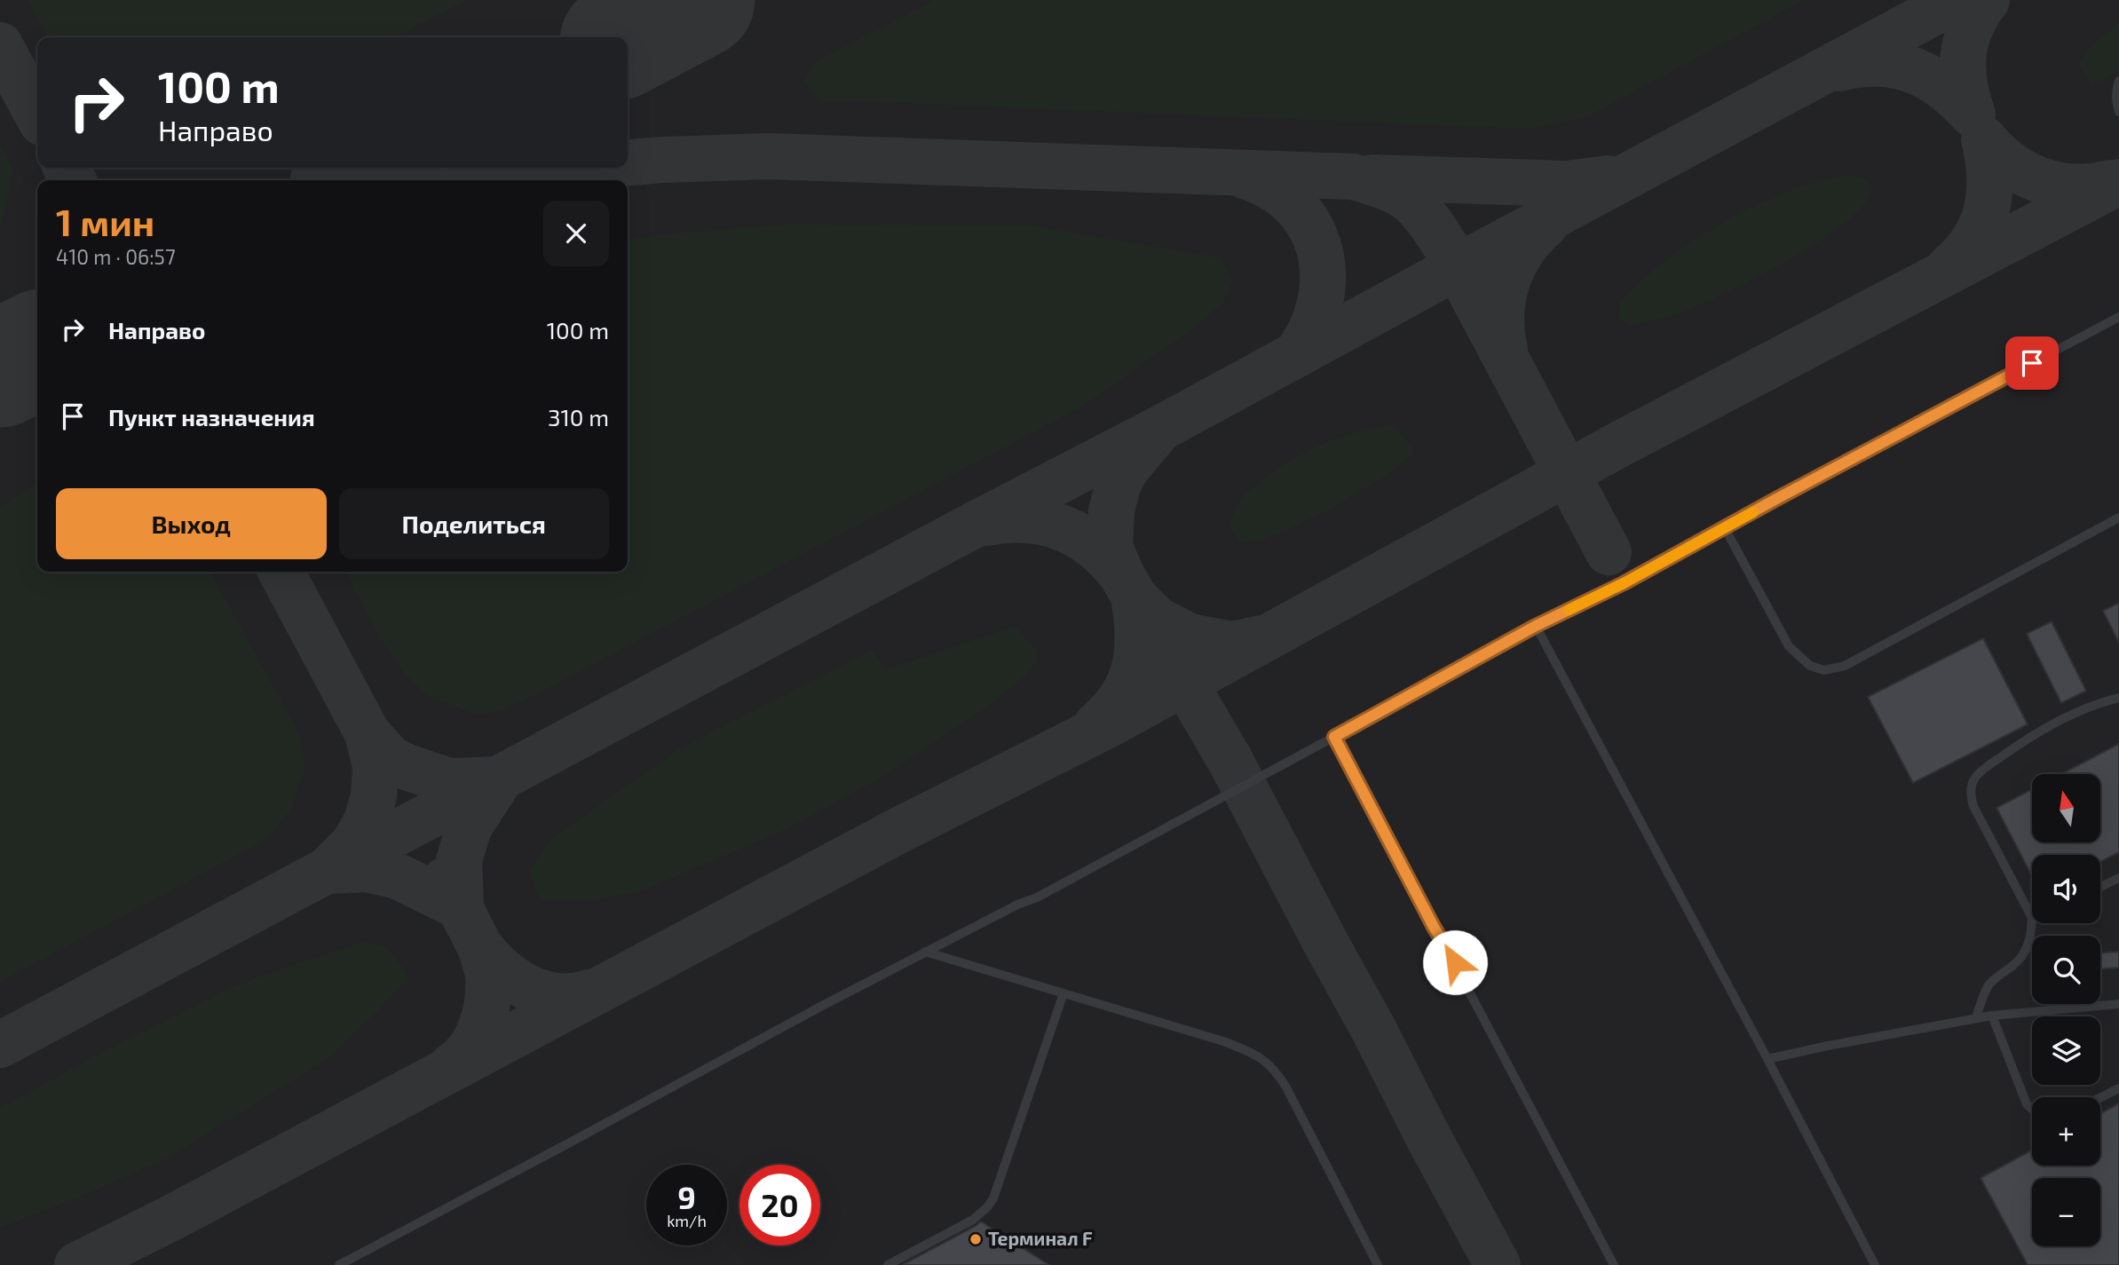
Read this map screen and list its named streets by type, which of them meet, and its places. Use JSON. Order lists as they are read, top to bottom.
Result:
{
  "places": ["Терминал F"],
  "north": "top",
  "page": {
    "turn": ["100 m", "Направо"],
    "heading": ["1 мин", "410 m · 06:57"],
    "list": [
      {
        "name": "Направо",
        "value": "100 m"
      },
      {
        "name": "Пункт назначения",
        "value": "310 m"
      }
    ],
    "buttons": ["Выход", "Поделиться"],
    "map_buttons": ["+", "−"],
    "speed": "9 km/h",
    "limit": "20"
  }
}
